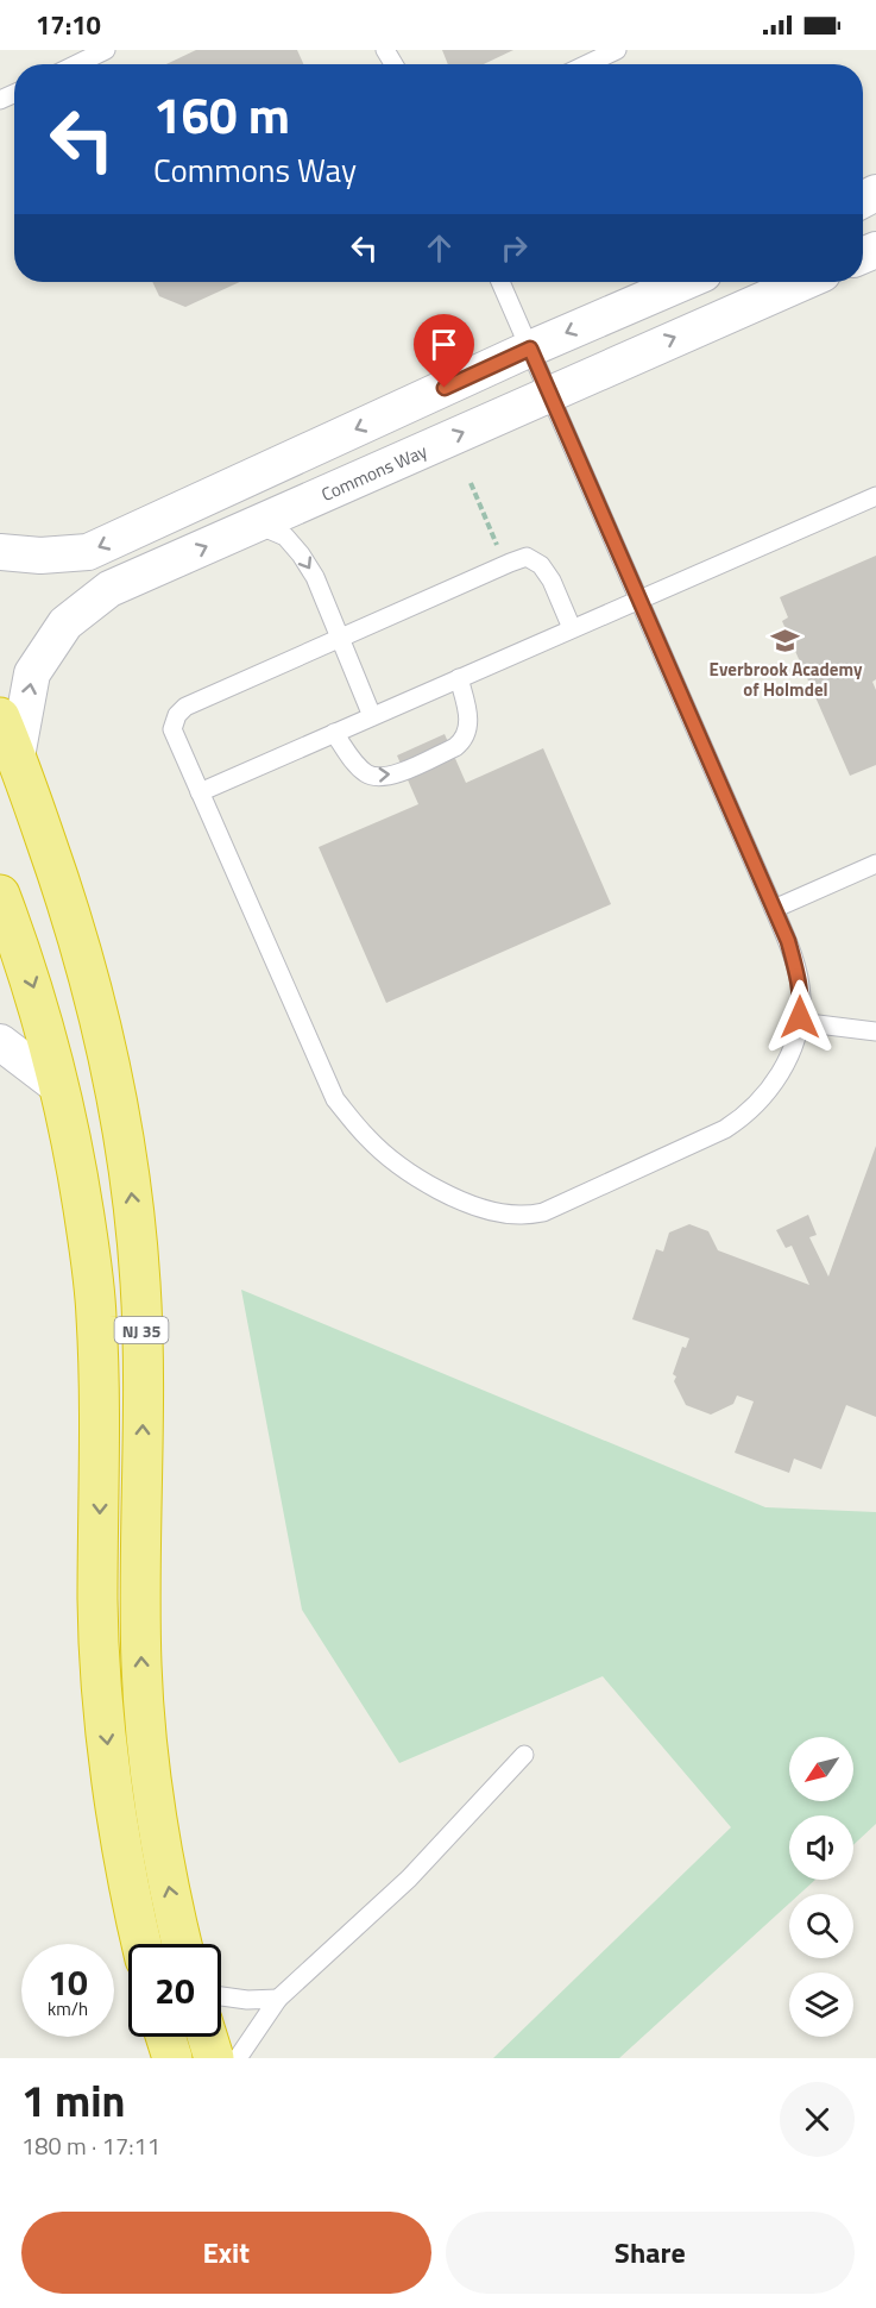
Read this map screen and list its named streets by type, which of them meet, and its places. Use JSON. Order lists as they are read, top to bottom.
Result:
{
  "streets": {
    "highway": ["NJ 35"],
    "street": ["Commons Way"]
  },
  "crossings": [
    ["Commons Way", "NJ 35"]
  ],
  "places": {
    "school or university": ["Everbrook Academy of Holmdel"]
  },
  "north": "bottom left",
  "page": {
    "status": "17:10",
    "turn": ["160 m", "Commons Way"],
    "speed": "10 km/h",
    "limit": "20",
    "heading": ["1 min", "180 m · 17:11"],
    "buttons": ["Exit", "Share"]
  }
}
